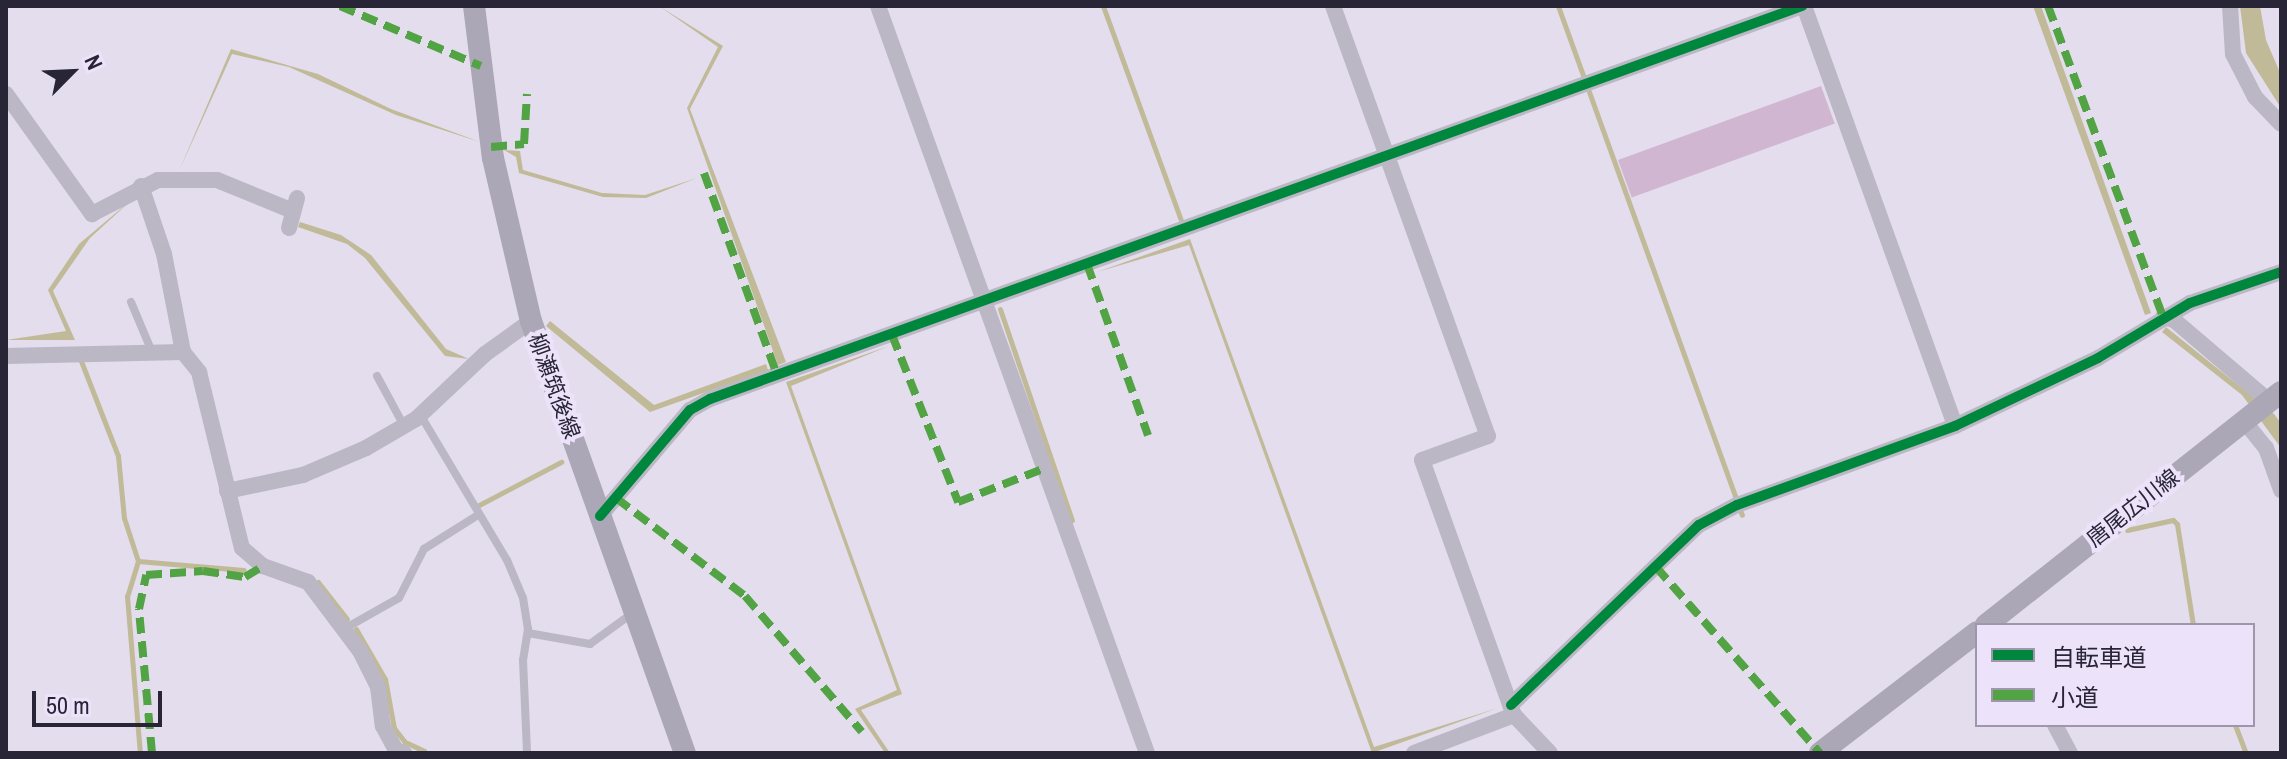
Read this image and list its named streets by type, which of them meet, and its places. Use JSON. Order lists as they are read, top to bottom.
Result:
{
  "streets": {
    "main road": ["柳瀬筑後線", "唐尾広川線"]
  },
  "legend": ["自転車道", "小道"],
  "scale_bar": "50 m",
  "north": "top right"
}
